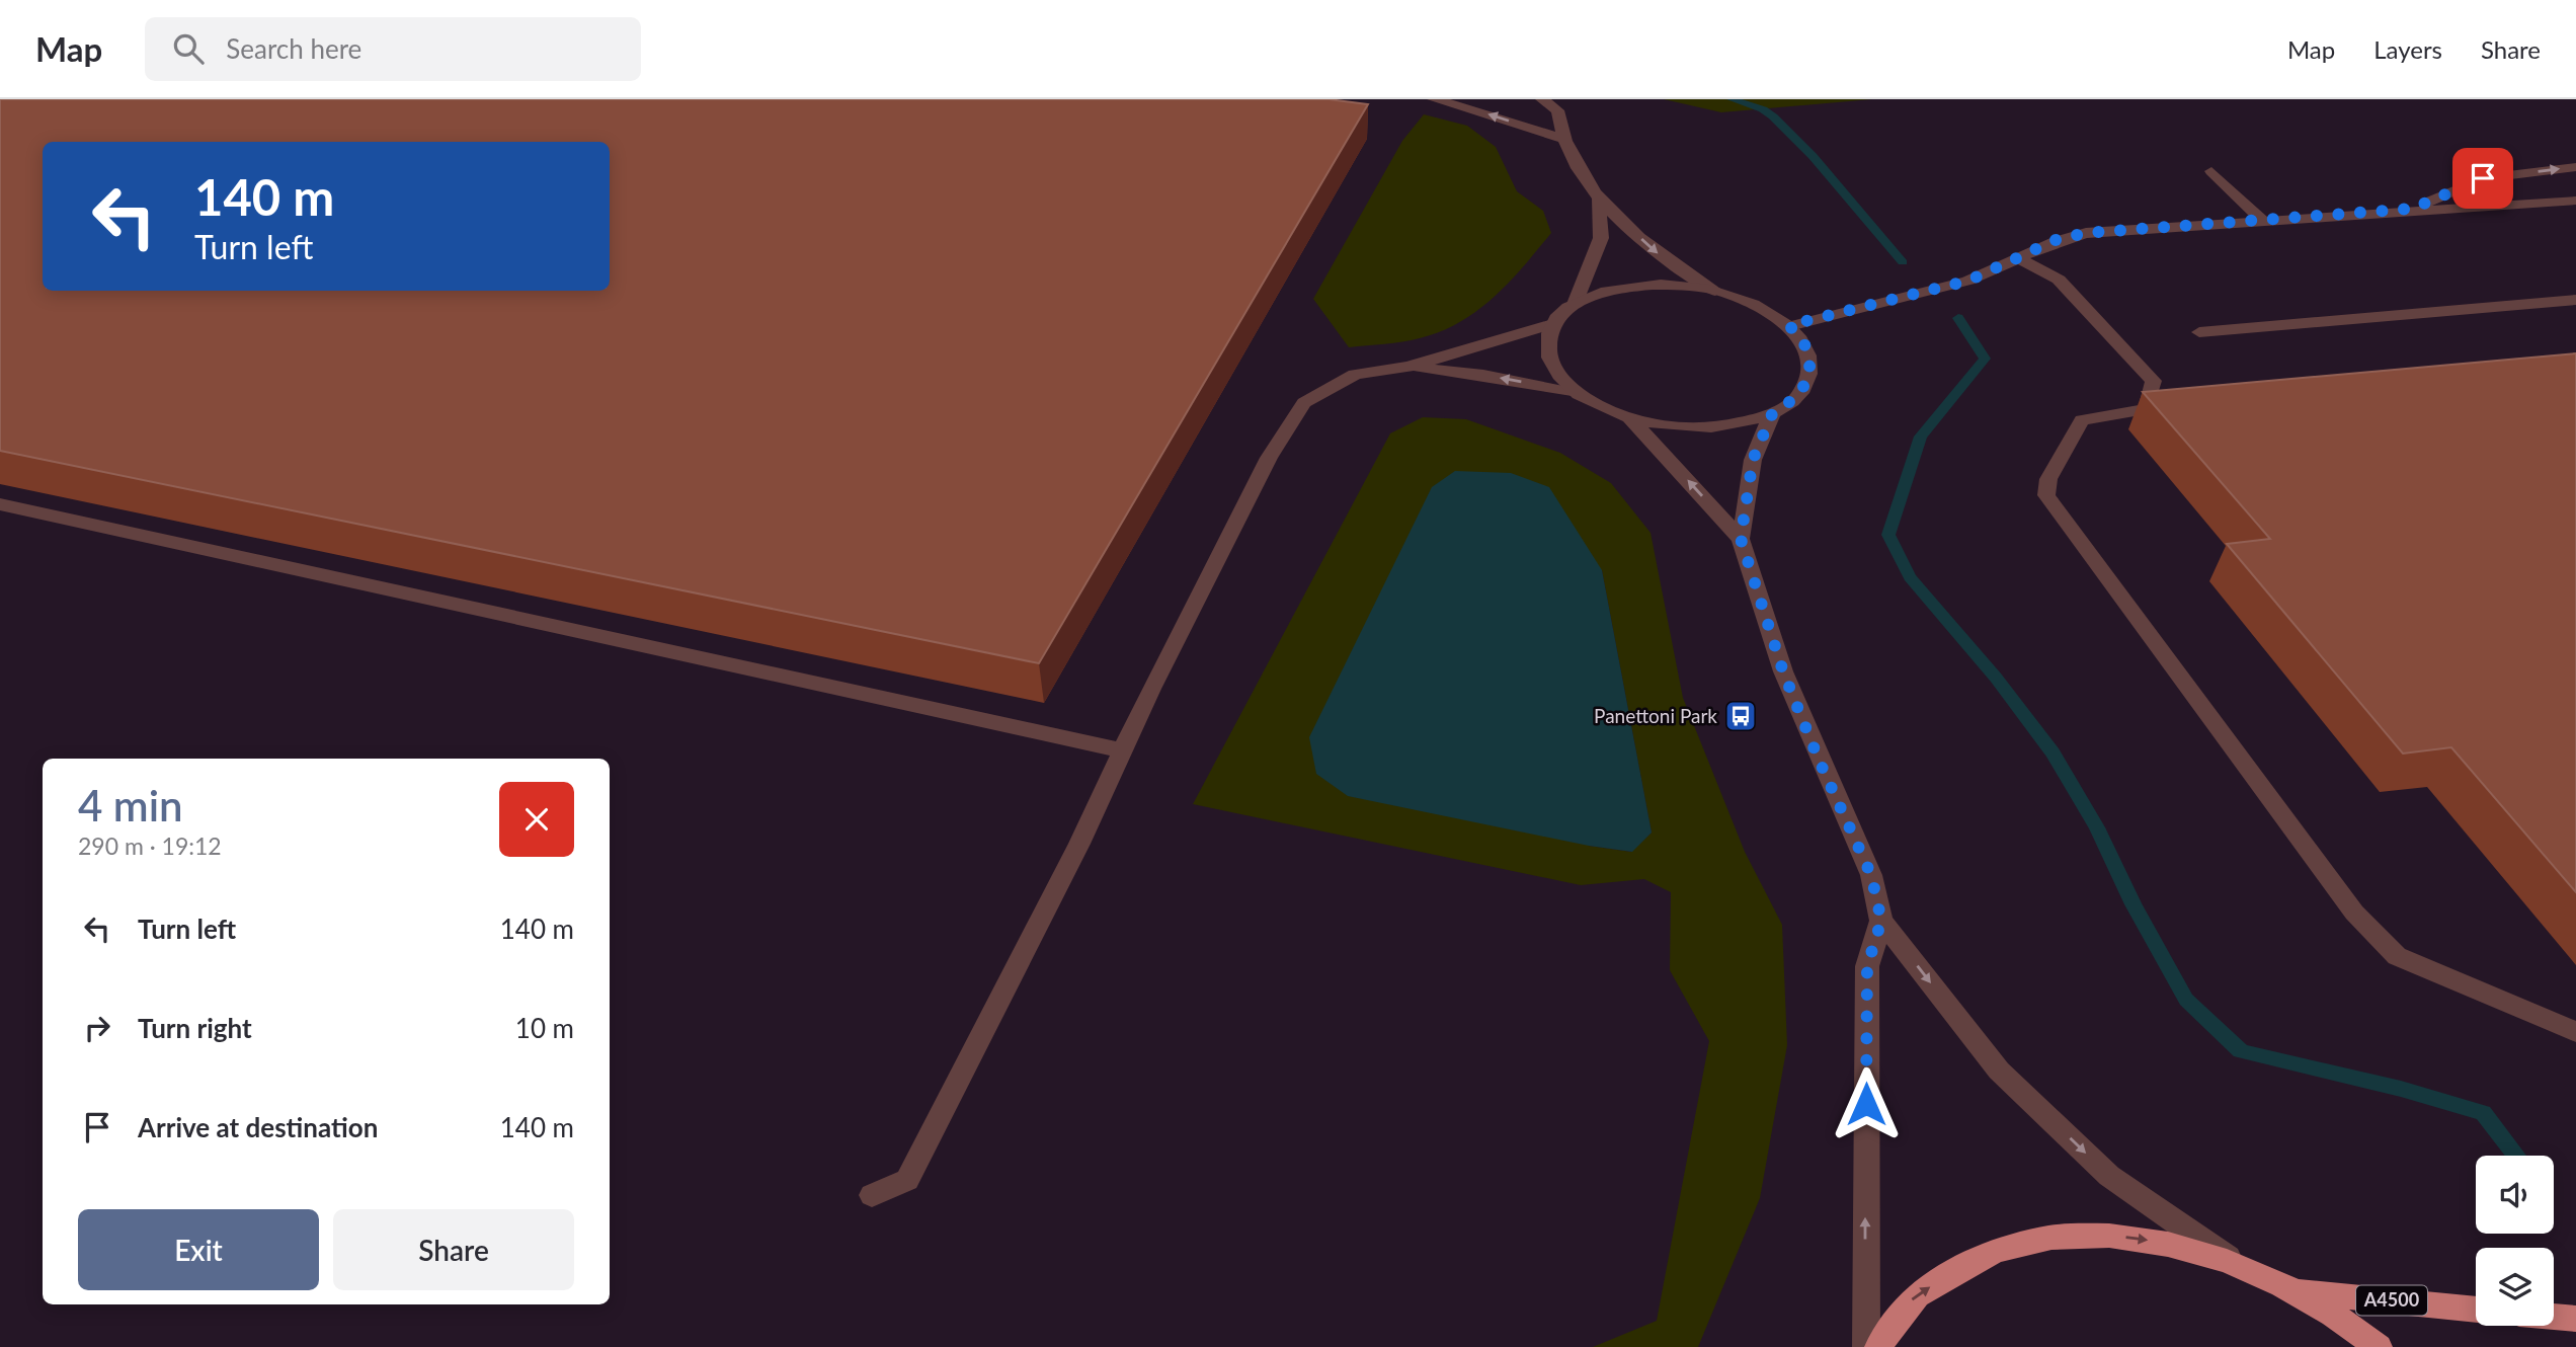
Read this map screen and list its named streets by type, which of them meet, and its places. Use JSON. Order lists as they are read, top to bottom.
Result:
{
  "streets": {
    "highway": ["A4500"]
  },
  "places": {
    "bus stop": ["Panettoni Park"]
  },
  "page": {
    "header": "Map",
    "search": "Search here",
    "nav": ["Map", "Layers", "Share"],
    "turn": ["140 m", "Turn left"],
    "heading": ["4 min", "290 m · 19:12"],
    "list": [
      {
        "name": "Turn left",
        "value": "140 m"
      },
      {
        "name": "Turn right",
        "value": "10 m"
      },
      {
        "name": "Arrive at destination",
        "value": "140 m"
      }
    ],
    "buttons": ["Exit", "Share"]
  }
}
